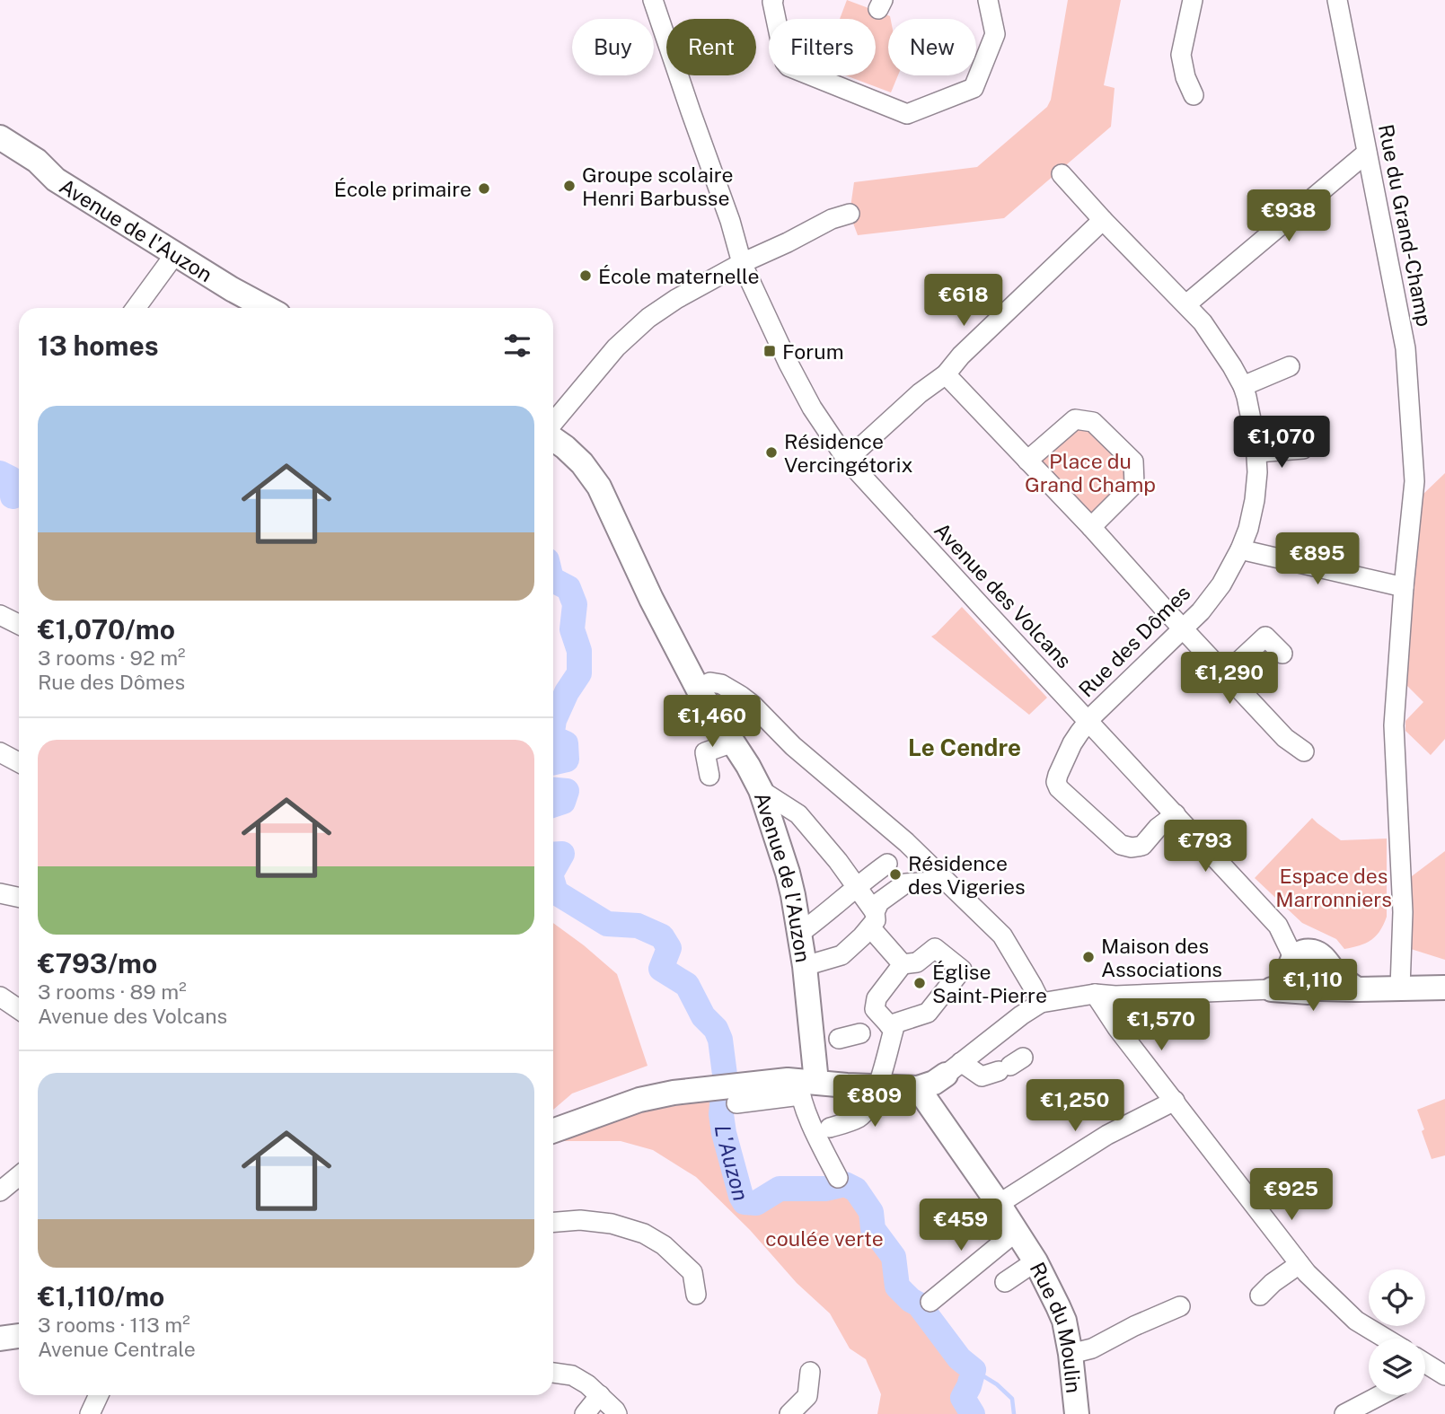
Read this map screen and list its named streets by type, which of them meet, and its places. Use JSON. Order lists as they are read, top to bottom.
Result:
{
  "streets": {
    "main road": ["Avenue de l'Auzon", "Rue du Moulin"],
    "street": ["Rue du Grand-Champ", "Avenue des Volcans", "Rue des Dômes"]
  },
  "crossings": [
    ["Avenue des Volcans", "Rue des Dômes"]
  ],
  "districts": ["Le Cendre"],
  "water": ["L'Auzon"],
  "parks": ["Place du Grand Champ", "Espace des Marronniers", "coulée verte"],
  "places": {
    "other": [
      "Groupe scolaire Henri Barbusse",
      "École primaire",
      "École maternelle",
      "Résidence Vercingétorix",
      "Résidence des Vigeries",
      "Maison des Associations",
      "Église Saint-Pierre"
    ],
    "transit": ["Forum"]
  },
  "page": {
    "chip": [
      "Buy",
      "Rent",
      "Filters",
      "New"
    ],
    "price": [
      "€938",
      "€618",
      "€1,070",
      "€895",
      "€1,290",
      "€1,460",
      "€793",
      "€1,110",
      "€1,570",
      "€809",
      "€1,250",
      "€925",
      "€459"
    ],
    "heading": "13 homes",
    "list": [
      {
        "name": "€1,070/mo",
        "note": "3 rooms · 92 m² · Rue des Dômes"
      },
      {
        "name": "€793/mo",
        "note": "3 rooms · 89 m² · Avenue des Volcans"
      },
      {
        "name": "€1,110/mo",
        "note": "3 rooms · 113 m² · Avenue Centrale"
      }
    ]
  }
}
